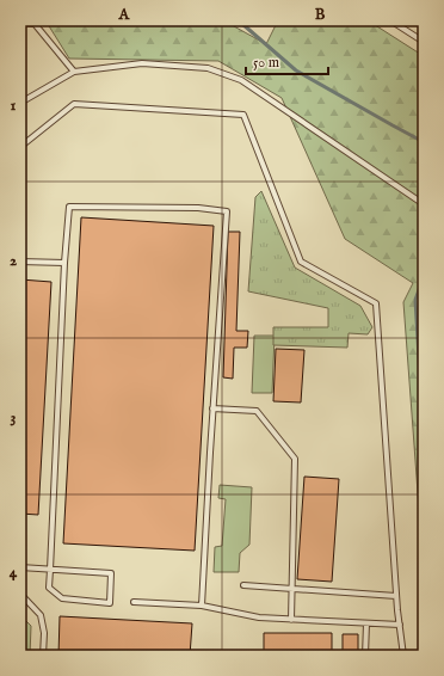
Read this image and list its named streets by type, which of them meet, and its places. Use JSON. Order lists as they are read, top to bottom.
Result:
{
  "scale_bar": "50 m",
  "grid": {
    "columns": ["A", "B"],
    "rows": [
      "1",
      "2",
      "3",
      "4"
    ]
  }
}
